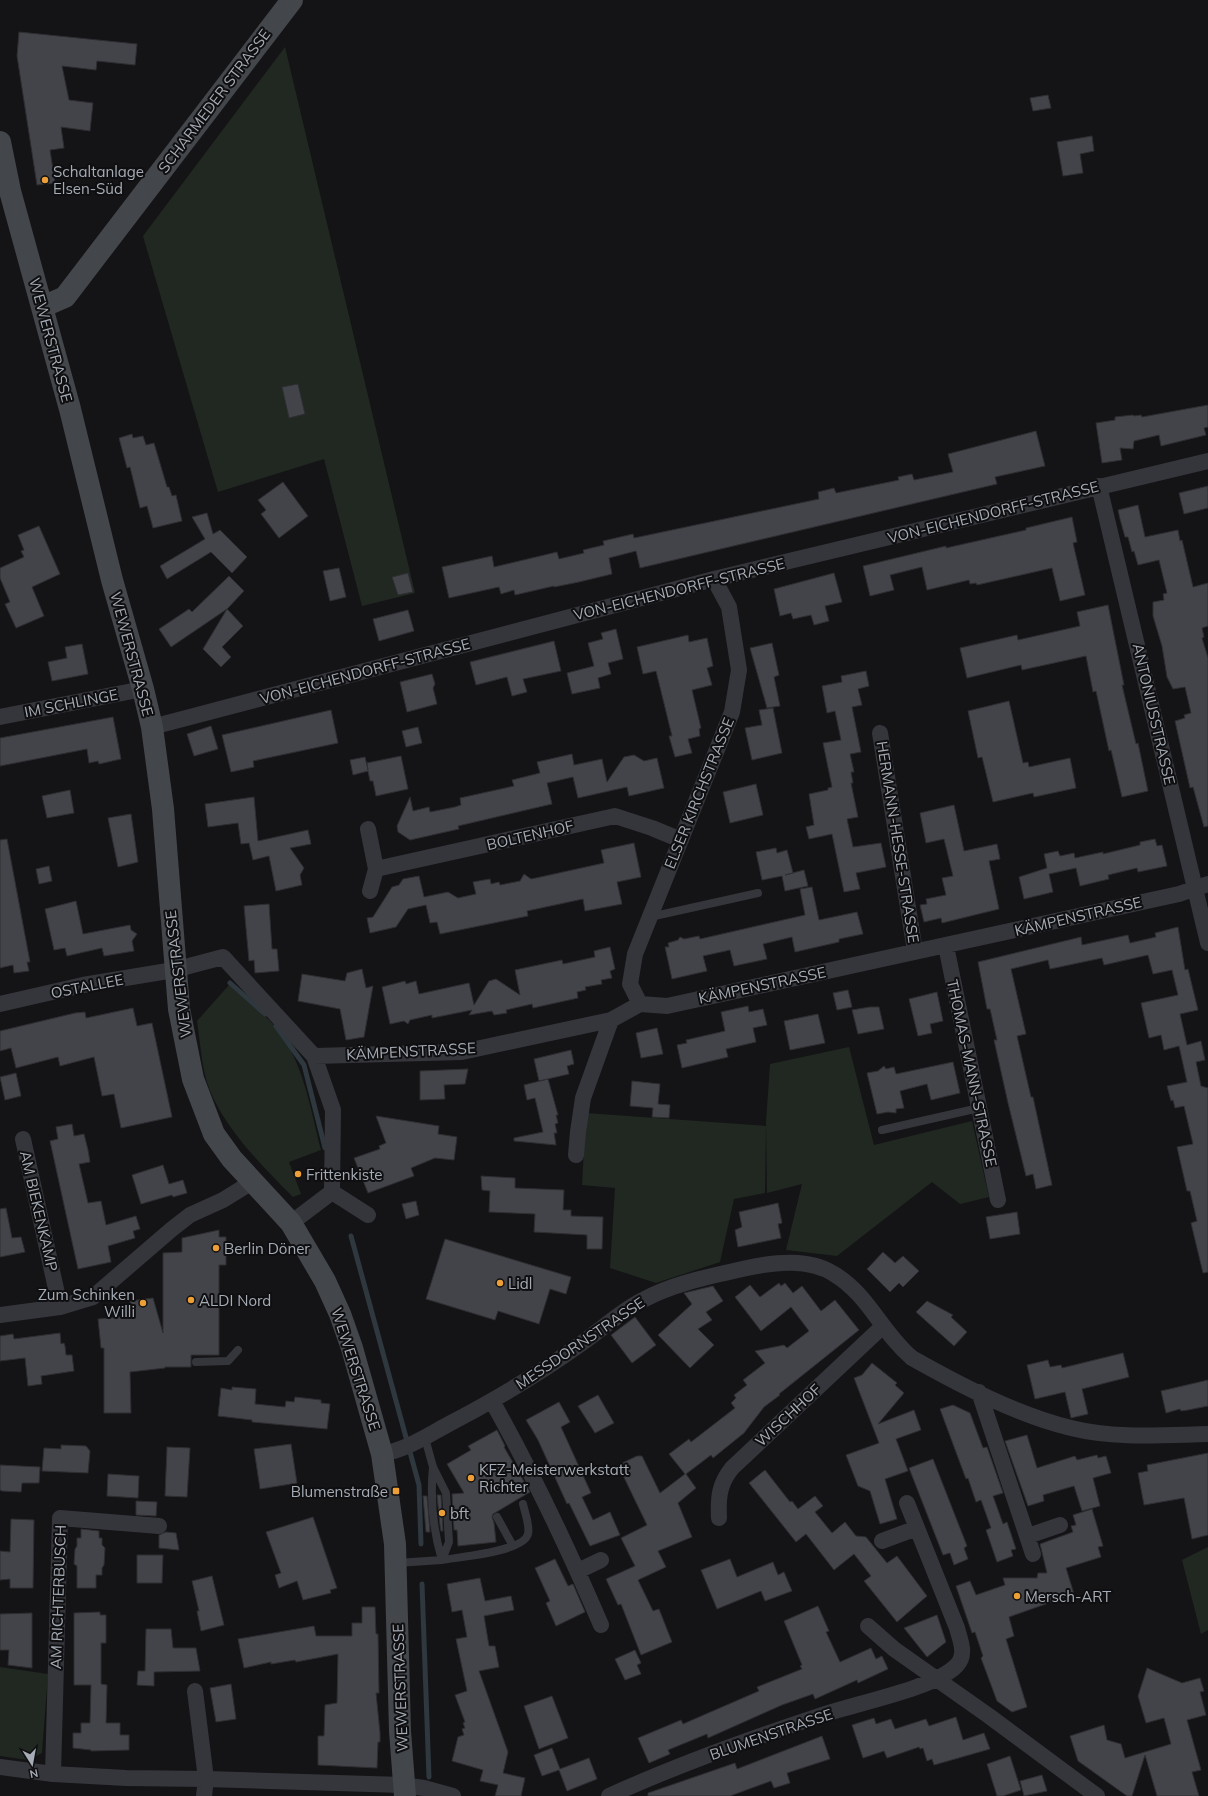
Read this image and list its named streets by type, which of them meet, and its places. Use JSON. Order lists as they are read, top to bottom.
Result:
{
  "streets": {
    "main road": ["SCHARMEDER STRASSE", "WEWERSTRASSE"],
    "street": [
      "VON-EICHENDORFF-STRASSE",
      "IM SCHLINGE",
      "ANTONIUSSTRASSE",
      "ELSER KIRCHSTRASSE",
      "BOLTENHOF",
      "HERMANN-HESSE-STRASSE",
      "KÄMPENSTRASSE",
      "OSTALLEE",
      "THOMAS-MANN-STRASSE",
      "AM BIEKENKAMP",
      "MESSDORNSTRASSE",
      "WISCHHOF",
      "AM RICHTERBUSCH",
      "BLUMENSTRASSE"
    ]
  },
  "crossings": [
    ["SCHARMEDER STRASSE", "WEWERSTRASSE"],
    ["WEWERSTRASSE", "VON-EICHENDORFF-STRASSE"],
    ["WEWERSTRASSE", "IM SCHLINGE"],
    ["WEWERSTRASSE", "OSTALLEE"],
    ["WEWERSTRASSE", "MESSDORNSTRASSE"],
    ["VON-EICHENDORFF-STRASSE", "ANTONIUSSTRASSE"],
    ["VON-EICHENDORFF-STRASSE", "ELSER KIRCHSTRASSE"],
    ["ANTONIUSSTRASSE", "KÄMPENSTRASSE"],
    ["ELSER KIRCHSTRASSE", "BOLTENHOF"],
    ["ELSER KIRCHSTRASSE", "KÄMPENSTRASSE"],
    ["HERMANN-HESSE-STRASSE", "KÄMPENSTRASSE"],
    ["KÄMPENSTRASSE", "THOMAS-MANN-STRASSE"],
    ["MESSDORNSTRASSE", "WISCHHOF"]
  ],
  "places": {
    "other": [
      "Schaltanlage Elsen-Süd",
      "Frittenkiste",
      "Berlin Döner",
      "Lidl",
      "ALDI Nord",
      "Zum Schinken Willi",
      "KFZ-Meisterwerkstatt Richter",
      "bft",
      "Mersch-ART"
    ],
    "transit": ["Blumenstraße"]
  },
  "north": "bottom"
}
